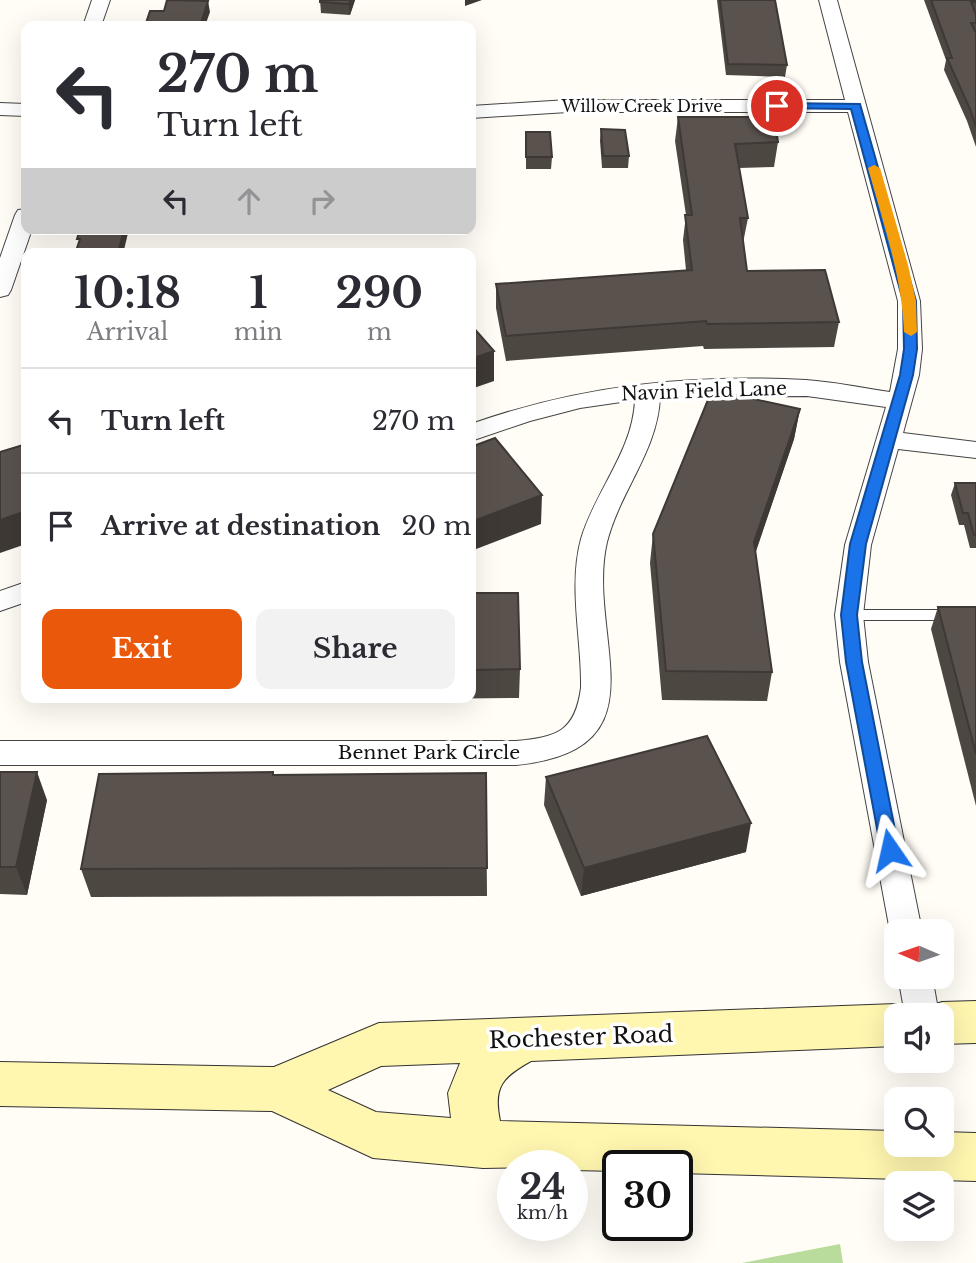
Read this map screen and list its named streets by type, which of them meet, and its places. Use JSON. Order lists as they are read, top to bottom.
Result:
{
  "streets": {
    "main road": ["Rochester Road"],
    "street": ["Willow Creek Drive", "Navin Field Lane", "Bennet Park Circle"]
  },
  "crossings": [
    ["Navin Field Lane", "Bennet Park Circle"]
  ],
  "north": "left",
  "page": {
    "turn": ["270 m", "Turn left"],
    "eta": [
      "10:18",
      "Arrival",
      "1",
      "min",
      "290",
      "m"
    ],
    "list": [
      {
        "name": "Turn left",
        "value": "270 m"
      },
      {
        "name": "Arrive at destination",
        "value": "20 m"
      }
    ],
    "buttons": ["Exit", "Share"],
    "speed": "24 km/h",
    "limit": "30"
  }
}
